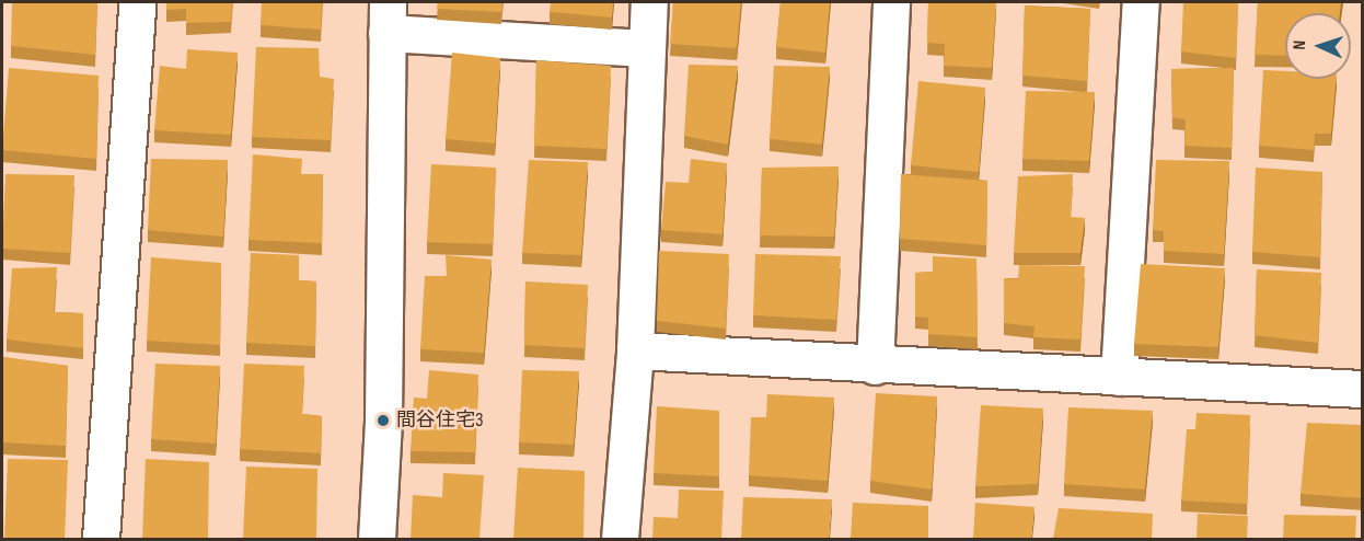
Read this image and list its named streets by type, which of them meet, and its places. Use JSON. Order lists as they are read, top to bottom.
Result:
{
  "places": ["間谷住宅3"],
  "north": "left"
}
